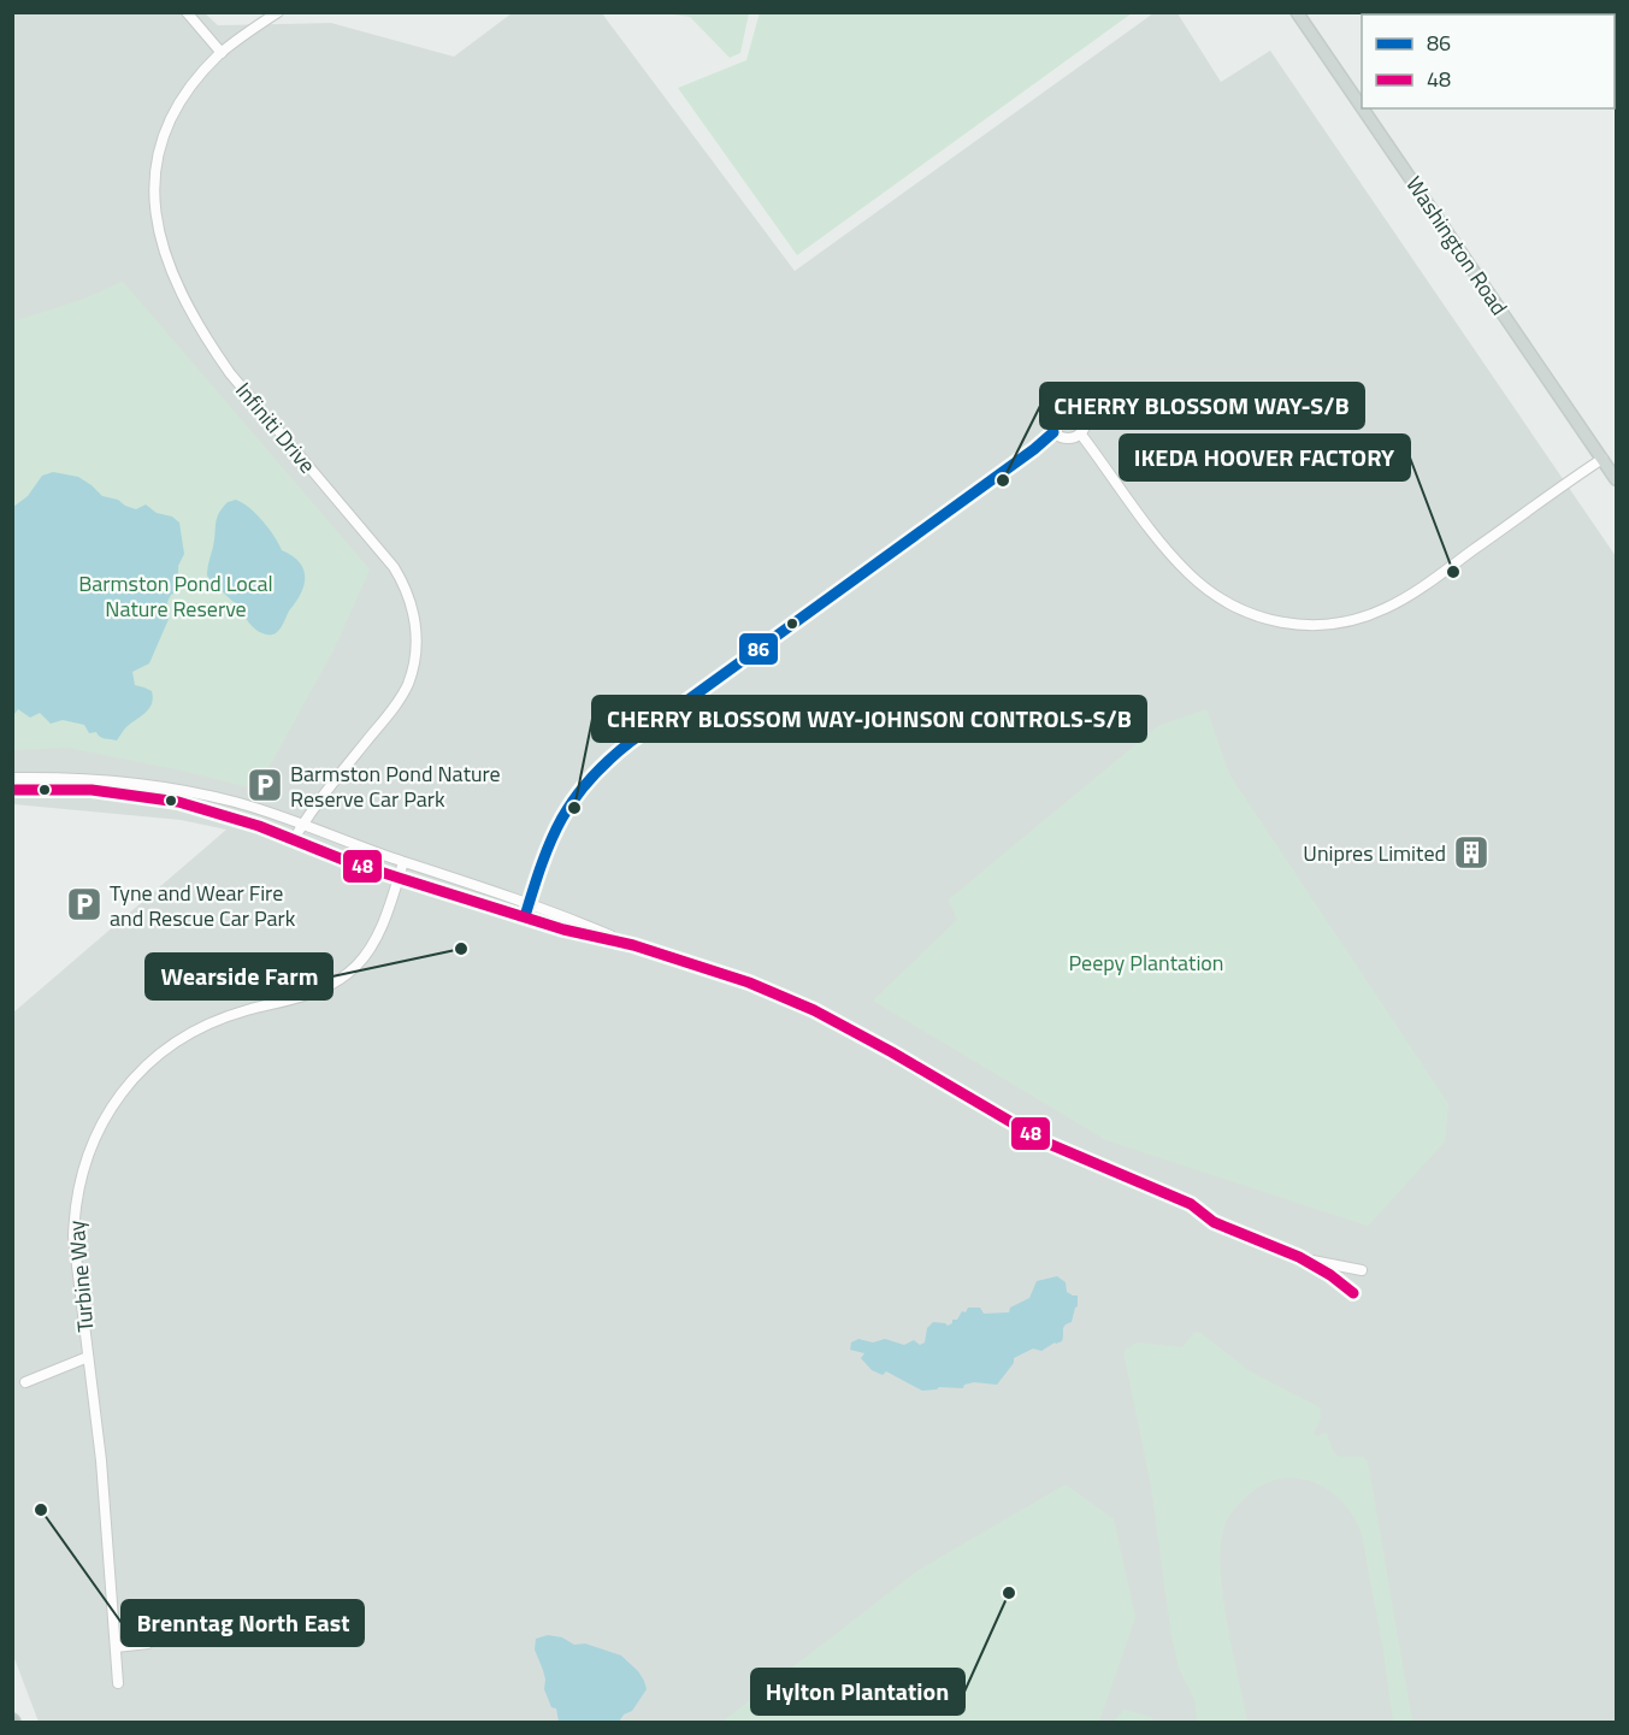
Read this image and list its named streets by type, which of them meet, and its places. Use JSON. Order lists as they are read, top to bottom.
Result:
{
  "streets": {
    "main road": ["Washington Road"],
    "street": ["Infiniti Drive", "Turbine Way"]
  },
  "parks": ["Barmston Pond Local Nature Reserve", "Peepy Plantation"],
  "places": {
    "other": [
      "CHERRY BLOSSOM WAY-S/B",
      "IKEDA HOOVER FACTORY",
      "CHERRY BLOSSOM WAY-JOHNSON CONTROLS-S/B",
      "Wearside Farm",
      "Brenntag North East",
      "Hylton Plantation"
    ],
    "parking": ["Barmston Pond Nature Reserve Car Park", "Tyne and Wear Fire and Rescue Car Park"],
    "building": ["Unipres Limited"]
  },
  "lines": ["transit line 86", "transit line 48"],
  "legend": ["86", "48"]
}
